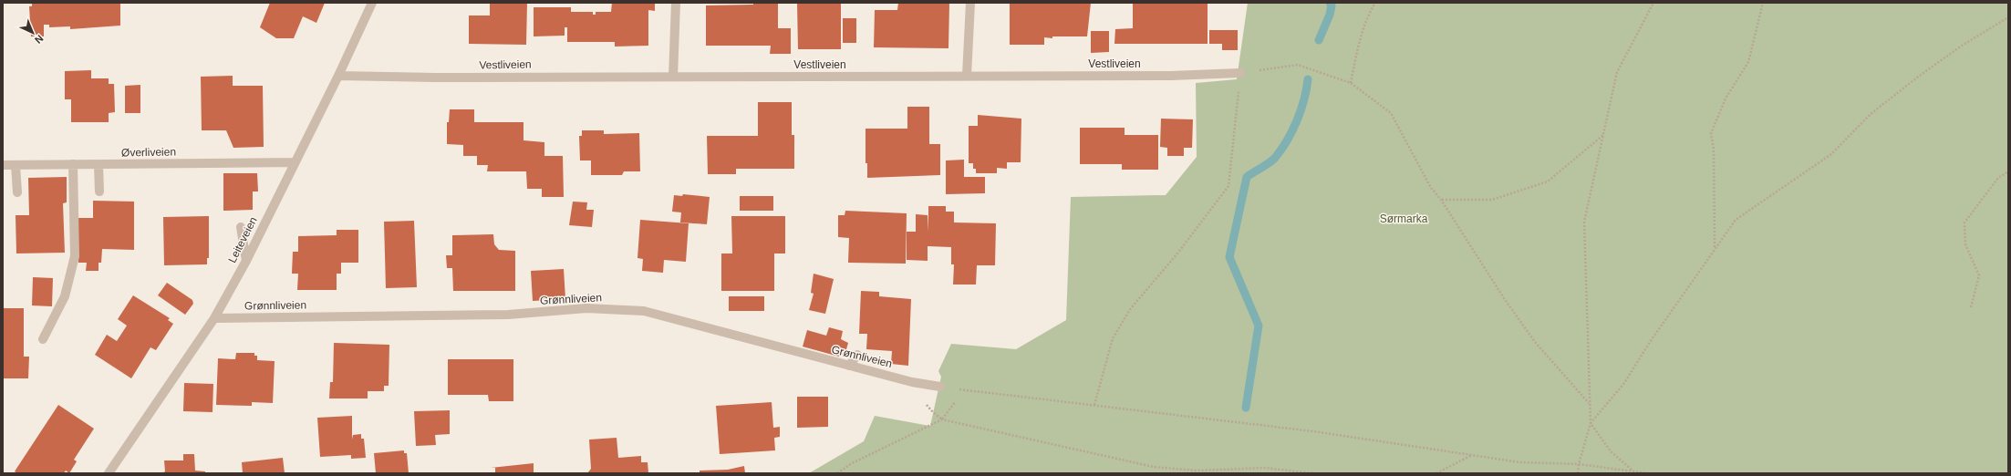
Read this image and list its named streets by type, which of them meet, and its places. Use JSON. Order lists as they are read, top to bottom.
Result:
{
  "streets": {
    "street": [
      "Vestliveien",
      "Øverliveien",
      "Leiteveien",
      "Grønnliveien"
    ]
  },
  "crossings": [
    ["Vestliveien", "Leiteveien"],
    ["Øverliveien", "Leiteveien"],
    ["Leiteveien", "Grønnliveien"]
  ],
  "parks": ["Sørmarka"],
  "north": "bottom right"
}
